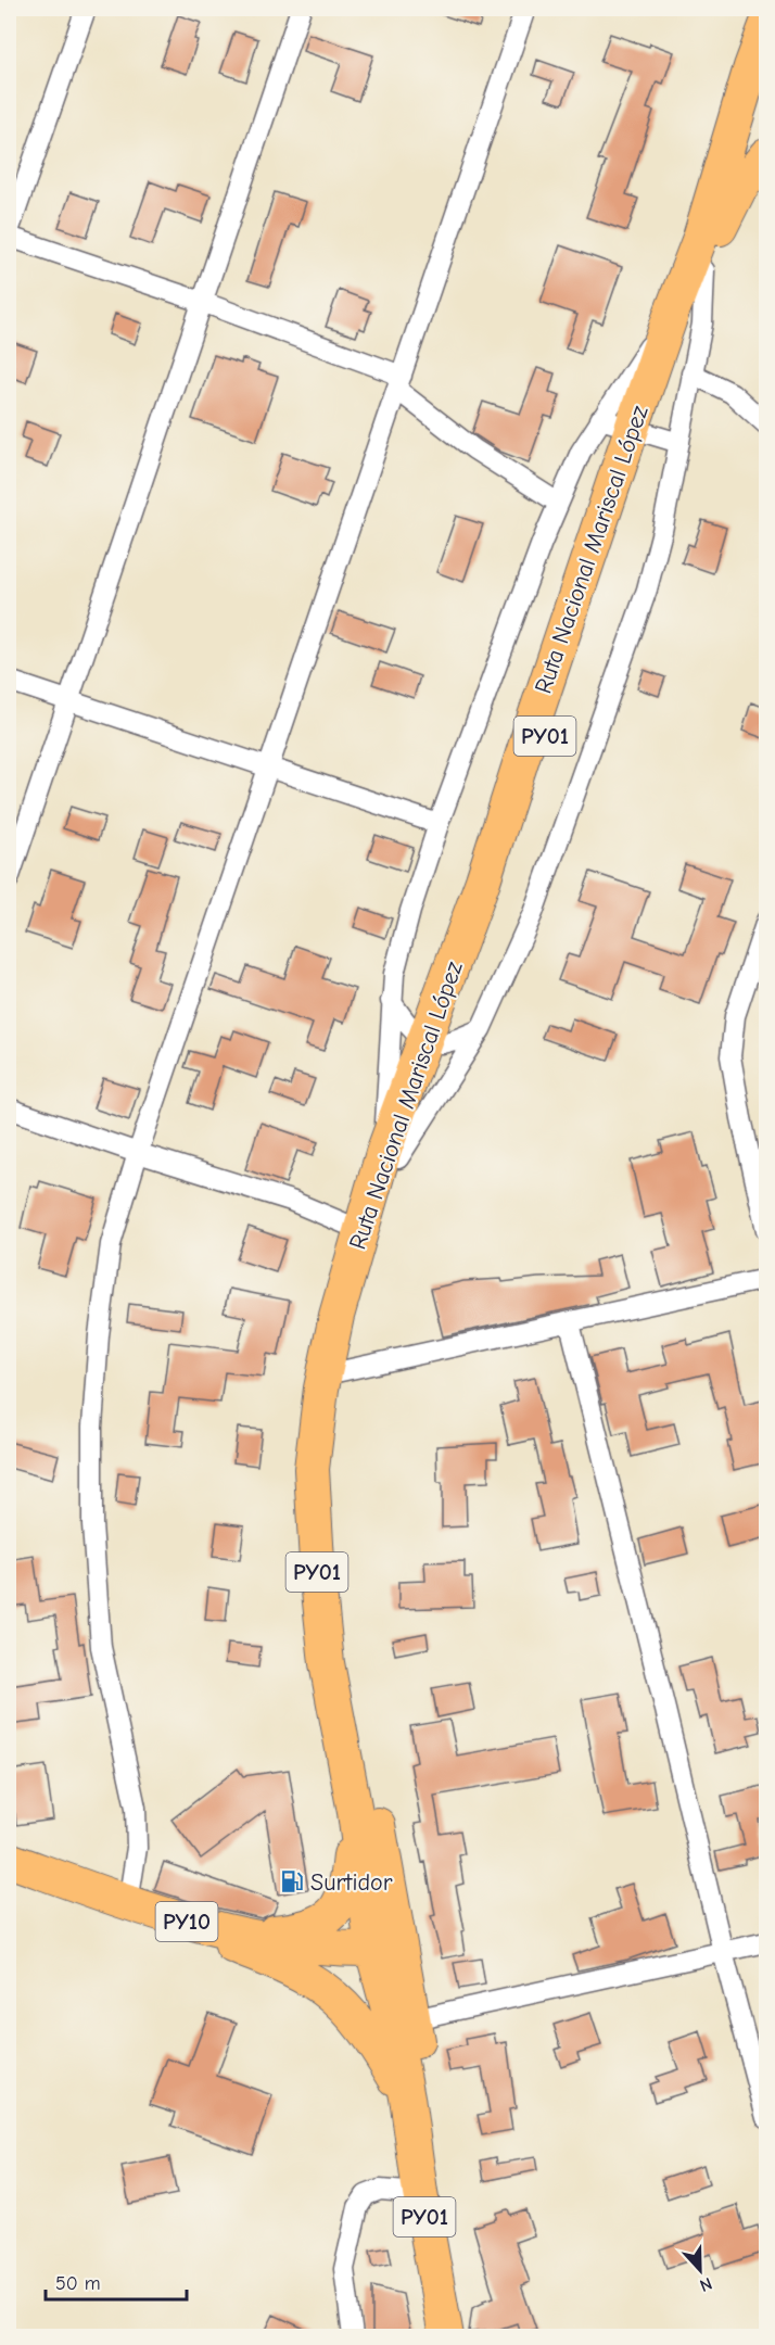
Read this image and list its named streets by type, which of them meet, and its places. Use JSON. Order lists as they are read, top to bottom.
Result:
{
  "streets": {
    "highway": ["Ruta Nacional Mariscal López", "PY01", "PY10"]
  },
  "crossings": [
    ["Ruta Nacional Mariscal López", "PY10"]
  ],
  "places": {
    "fuel station": ["Surtidor"]
  },
  "scale_bar": "50 m",
  "north": "bottom"
}
